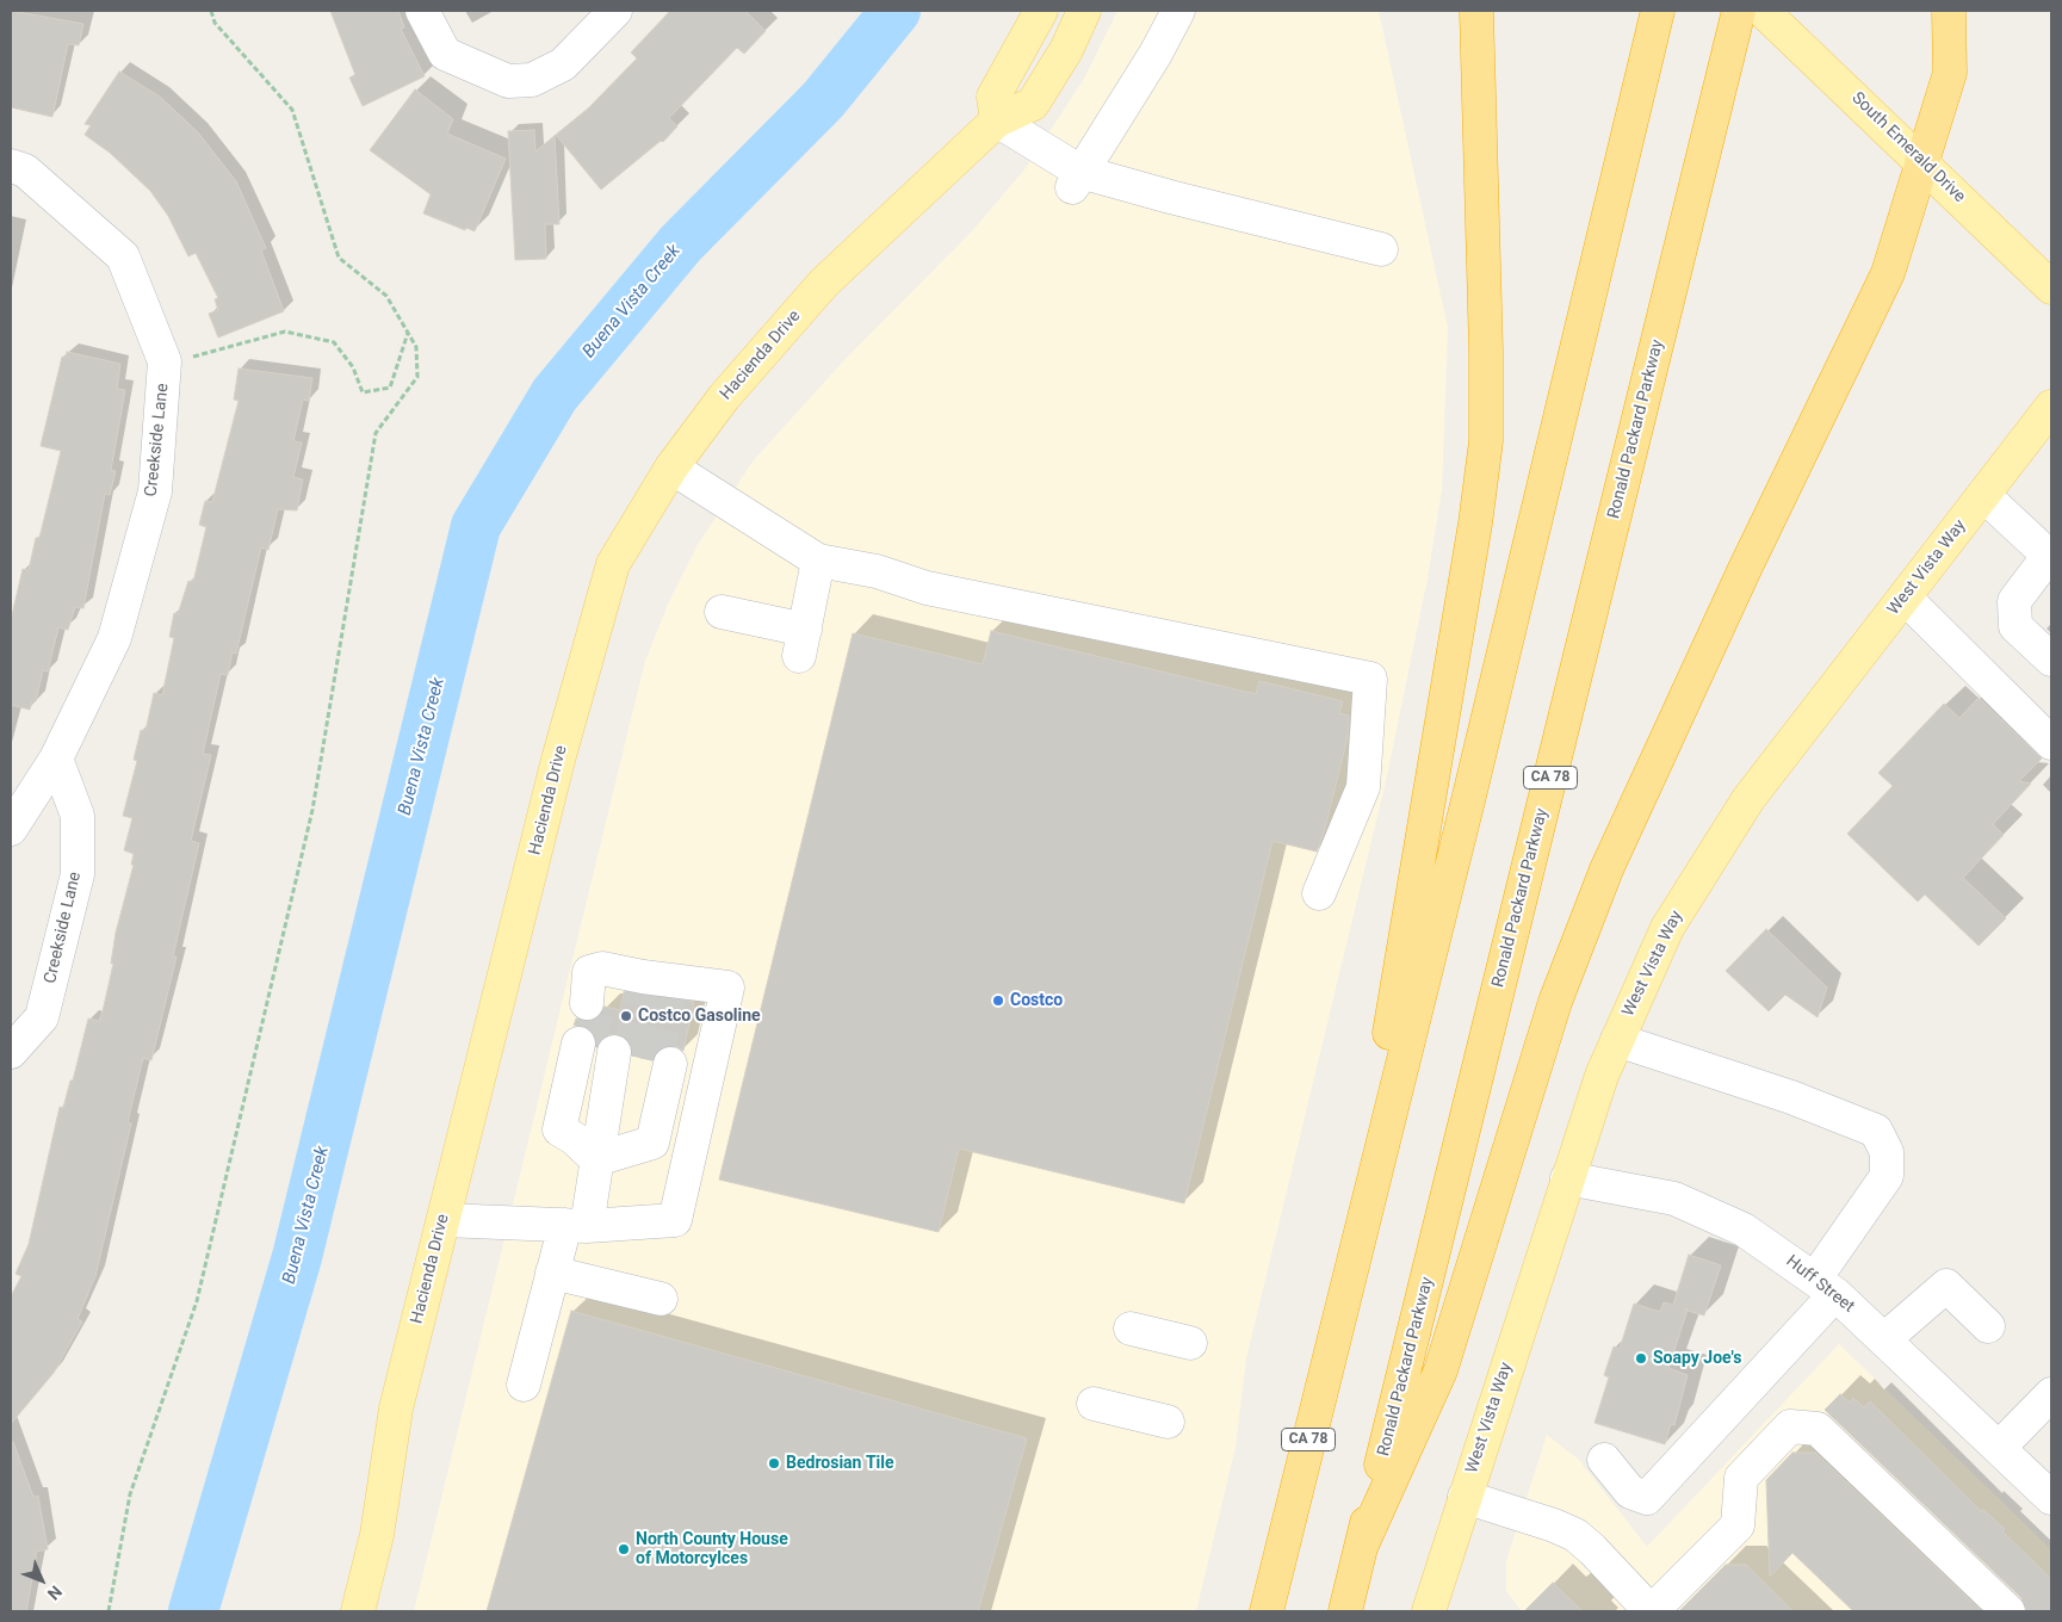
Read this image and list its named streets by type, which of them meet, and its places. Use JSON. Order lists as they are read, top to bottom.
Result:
{
  "streets": {
    "highway": ["Ronald Packard Parkway", "CA 78"],
    "main road": ["South Emerald Drive", "Hacienda Drive", "West Vista Way"],
    "street": ["Creekside Lane", "Huff Street"]
  },
  "crossings": [
    ["West Vista Way", "Huff Street"]
  ],
  "water": ["Buena Vista Creek"],
  "places": [
    "Costco",
    "Costco Gasoline",
    "Soapy Joe's",
    "Bedrosian Tile",
    "North County House of Motorcylces"
  ],
  "north": "bottom right"
}
